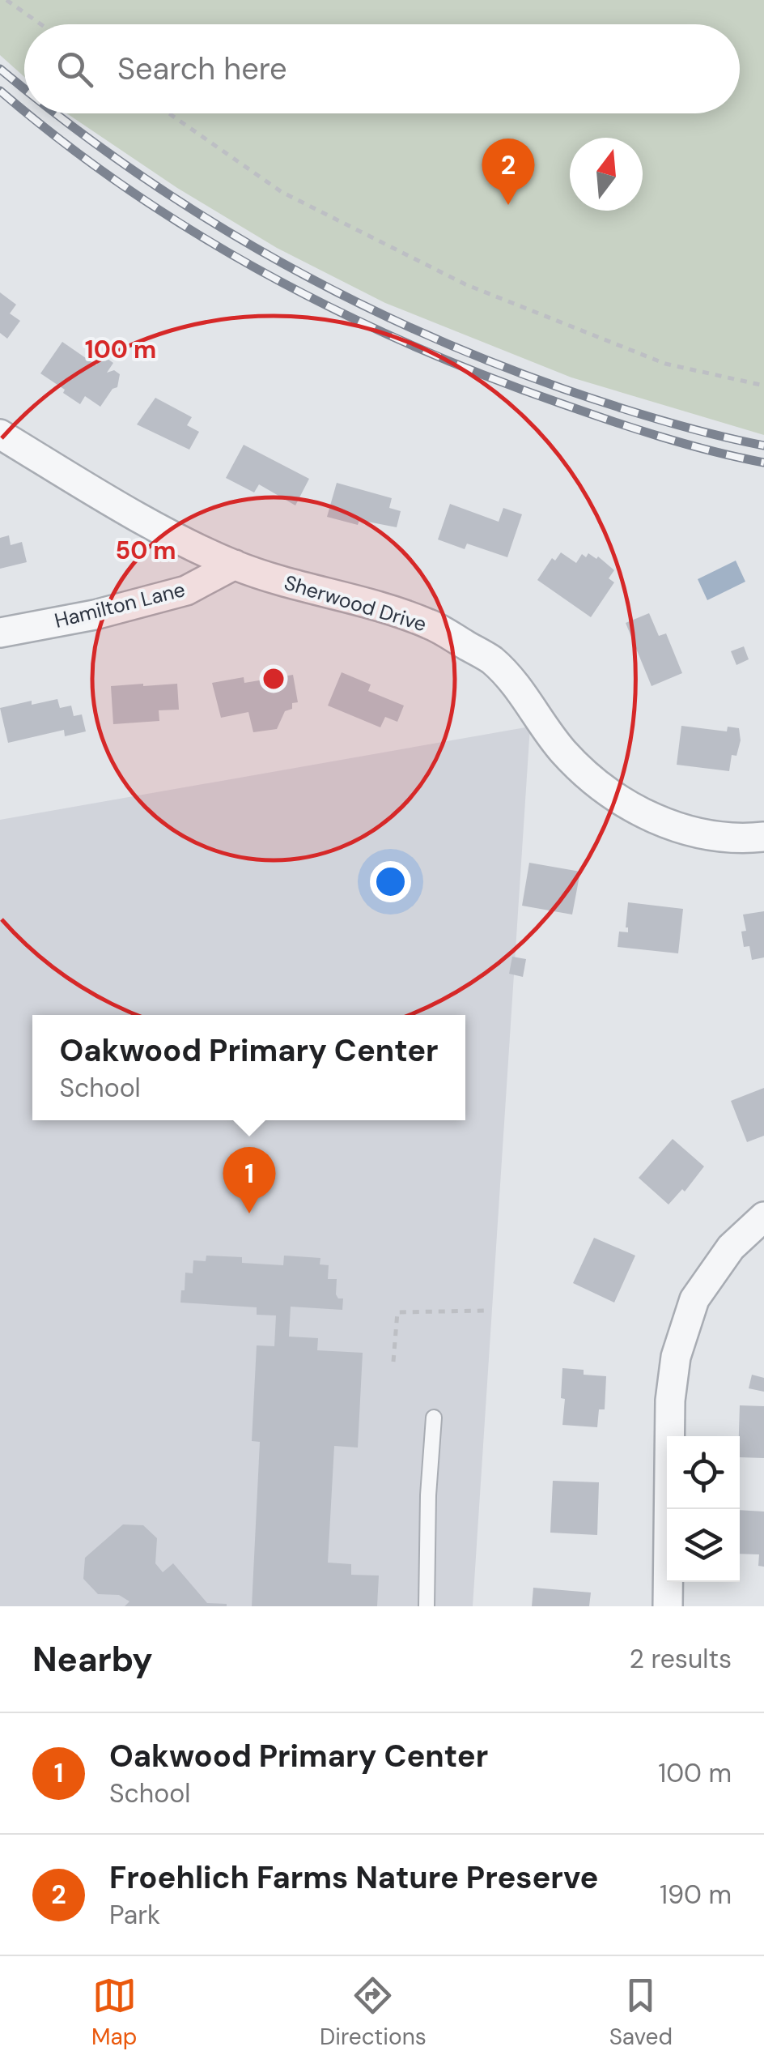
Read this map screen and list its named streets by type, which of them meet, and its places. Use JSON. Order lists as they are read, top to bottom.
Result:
{
  "streets": {
    "street": ["Sherwood Drive", "Hamilton Lane"]
  },
  "crossings": [
    ["Sherwood Drive", "Hamilton Lane"]
  ],
  "north": "top",
  "page": {
    "search": "Search here",
    "pins": ["2", "1"],
    "popup": ["Oakwood Primary Center", "School"],
    "heading": ["Nearby", "2 results"],
    "list": [
      {
        "mark": "1",
        "name": "Oakwood Primary Center",
        "note": "School",
        "value": "100 m"
      },
      {
        "mark": "2",
        "name": "Froehlich Farms Nature Preserve",
        "note": "Park",
        "value": "190 m"
      }
    ],
    "nav": ["Map", "Directions", "Saved"]
  },
  "rings": ["100 m", "50 m"]
}
